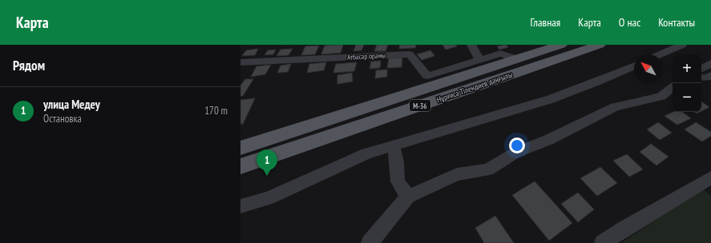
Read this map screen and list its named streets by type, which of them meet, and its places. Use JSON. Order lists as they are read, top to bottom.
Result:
{
  "streets": {
    "main road": ["Нұрғиса Тілендиев даңғылы", "M-36"],
    "street": ["Атбасар орамы"]
  },
  "crossings": [
    ["Атбасар орамы", "Нұрғиса Тілендиев даңғылы"]
  ],
  "north": "top left",
  "page": {
    "header": "Карта",
    "nav": [
      "Главная",
      "Карта",
      "О нас",
      "Контакты"
    ],
    "heading": "Рядом",
    "map_buttons": ["+", "−"],
    "list": [
      {
        "mark": "1",
        "name": "улица Медеу",
        "note": "Остановка",
        "value": "170 m"
      }
    ],
    "pins": "1"
  }
}
